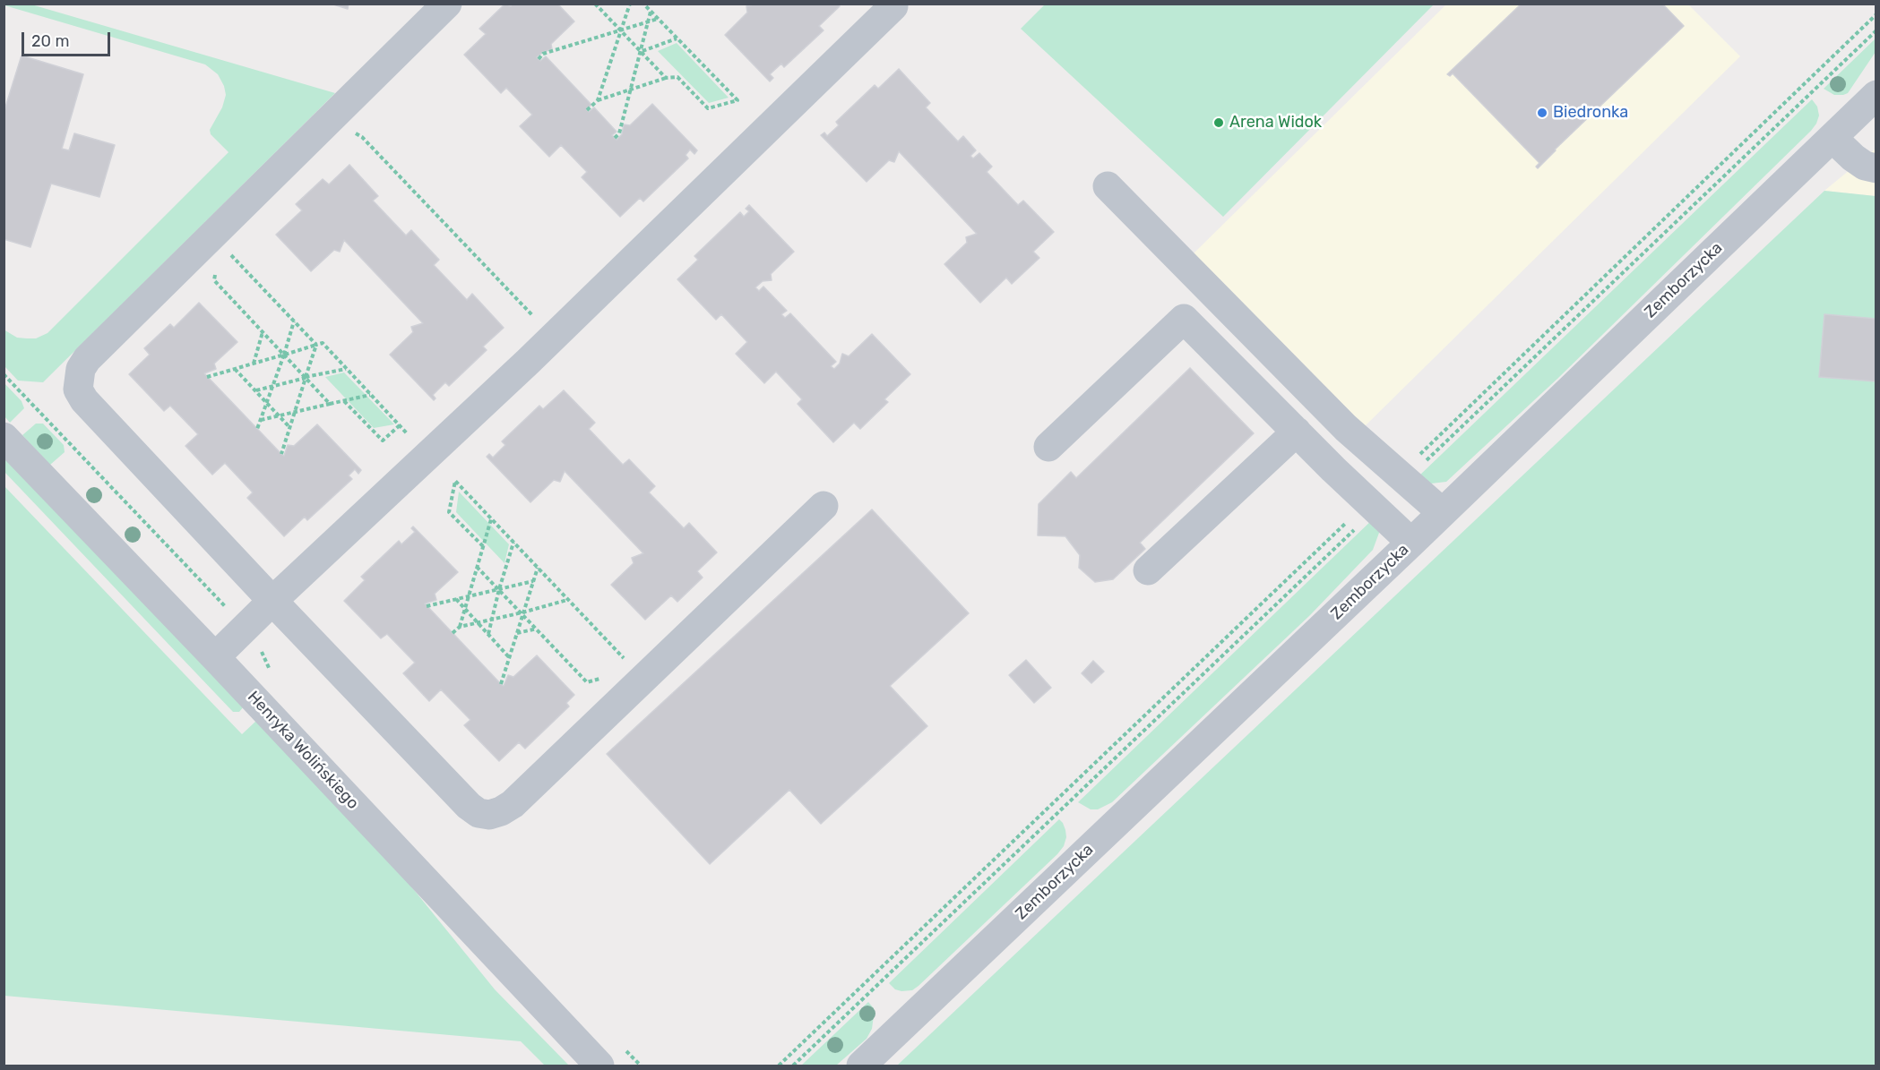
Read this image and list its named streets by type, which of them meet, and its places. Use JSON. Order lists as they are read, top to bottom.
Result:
{
  "streets": {
    "street": ["Zemborzycka", "Henryka Wolińskiego"]
  },
  "places": ["Biedronka", "Arena Widok"],
  "scale_bar": "20 m"
}
